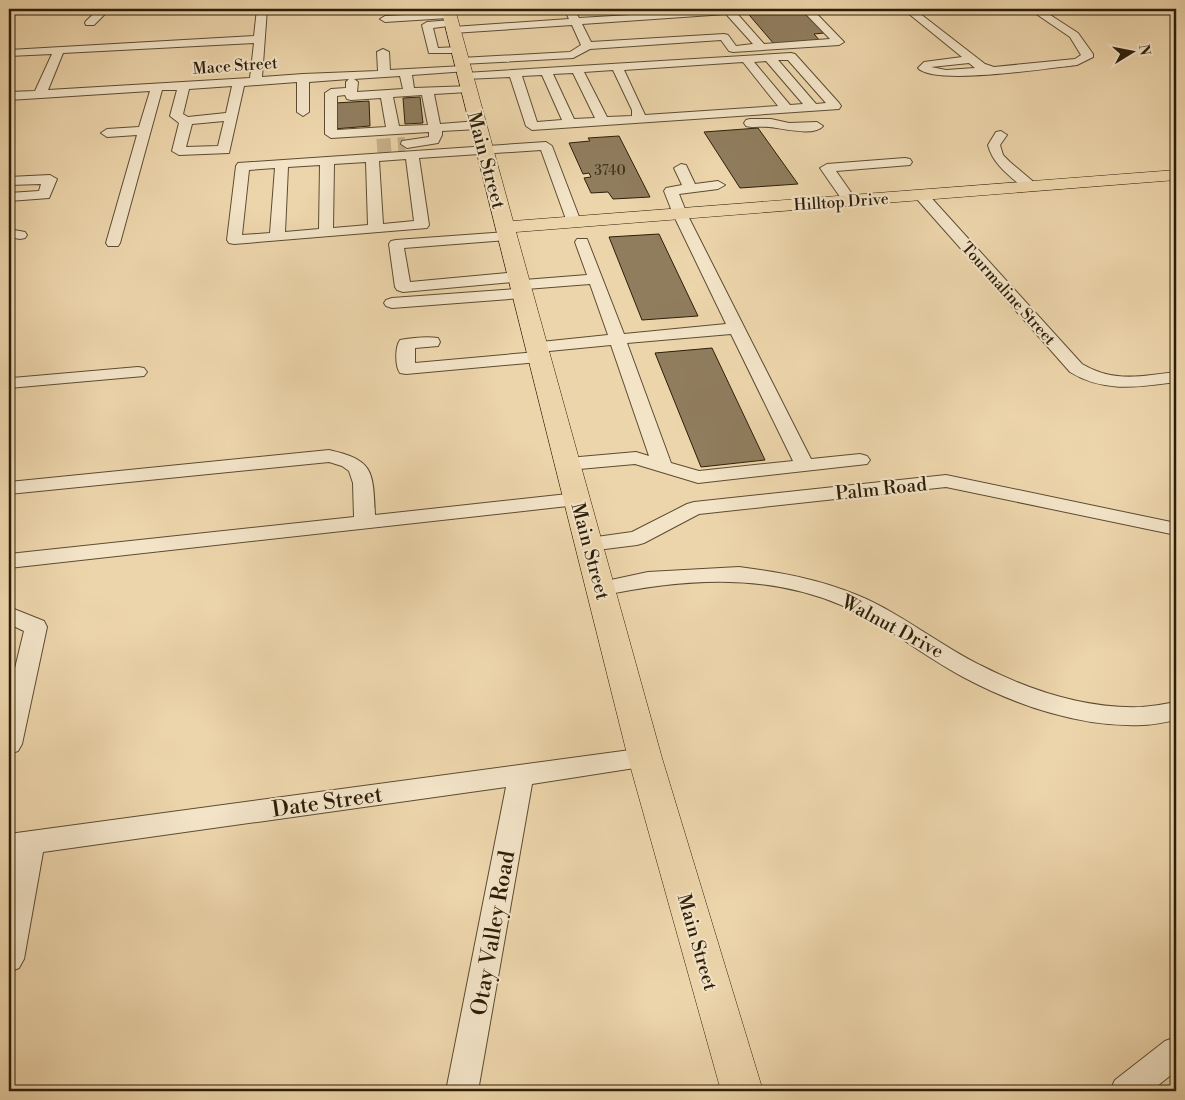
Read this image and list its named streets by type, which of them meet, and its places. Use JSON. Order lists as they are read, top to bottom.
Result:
{
  "streets": {
    "main road": ["Main Street", "Hilltop Drive"],
    "street": [
      "Mace Street",
      "Tourmaline Street",
      "Palm Road",
      "Walnut Drive",
      "Date Street",
      "Otay Valley Road"
    ]
  },
  "crossings": [
    ["Mace Street", "Main Street"],
    ["Main Street", "Hilltop Drive"],
    ["Main Street", "Palm Road"],
    ["Main Street", "Walnut Drive"],
    ["Main Street", "Date Street"],
    ["Hilltop Drive", "Tourmaline Street"],
    ["Date Street", "Otay Valley Road"]
  ],
  "house_numbers": ["3740"],
  "north": "right"
}
